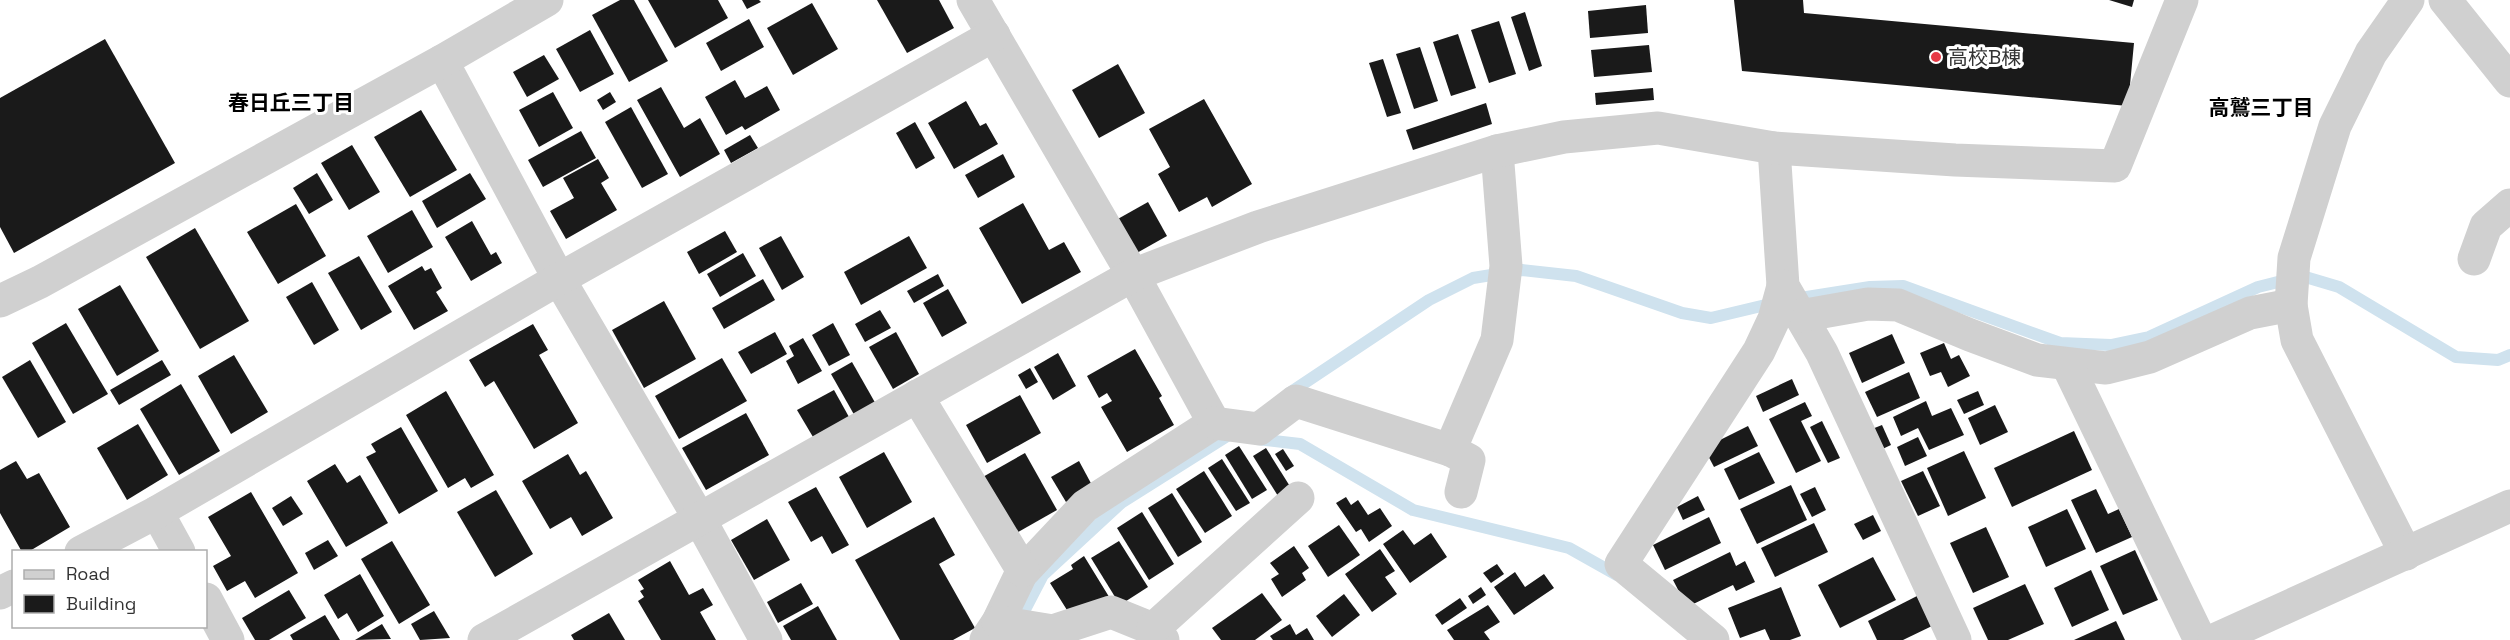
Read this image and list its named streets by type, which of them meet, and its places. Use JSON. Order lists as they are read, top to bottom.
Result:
{
  "districts": ["春日丘三丁目", "高鷲三丁目"],
  "places": ["高校B棟"],
  "legend": ["Road", "Building"]
}
